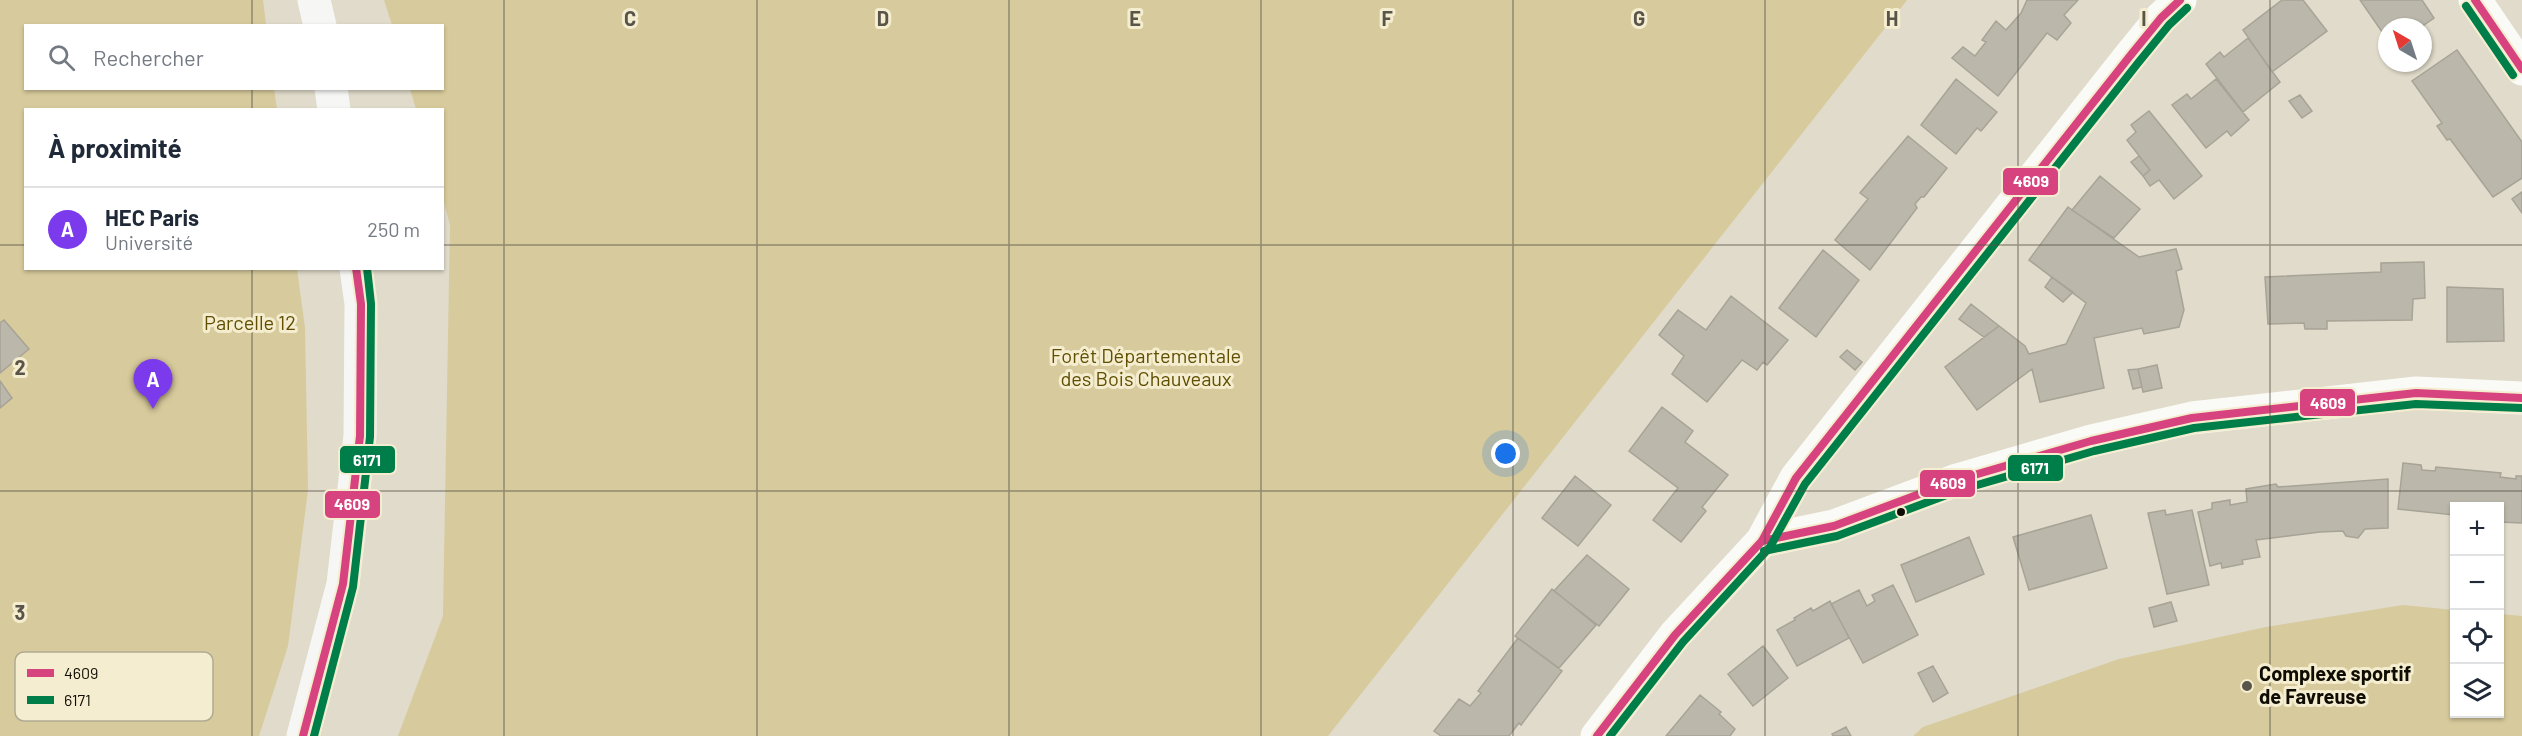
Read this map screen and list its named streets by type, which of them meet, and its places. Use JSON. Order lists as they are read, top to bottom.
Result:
{
  "parks": ["Parcelle 12", "Forêt Départementale des Bois Chauveaux"],
  "places": ["Complexe sportif de Favreuse"],
  "lines": ["transit line 4609", "transit line 6171"],
  "legend": ["4609", "6171"],
  "north": "top left",
  "page": {
    "search": "Rechercher",
    "heading": "À proximité",
    "list": [
      {
        "mark": "A",
        "name": "HEC Paris",
        "note": "Université",
        "value": "250 m"
      }
    ],
    "pins": "A",
    "map_buttons": ["+", "−"]
  },
  "grid": {
    "columns": [
      "C",
      "D",
      "E",
      "F",
      "G",
      "H",
      "I"
    ],
    "rows": ["2", "3"]
  }
}
